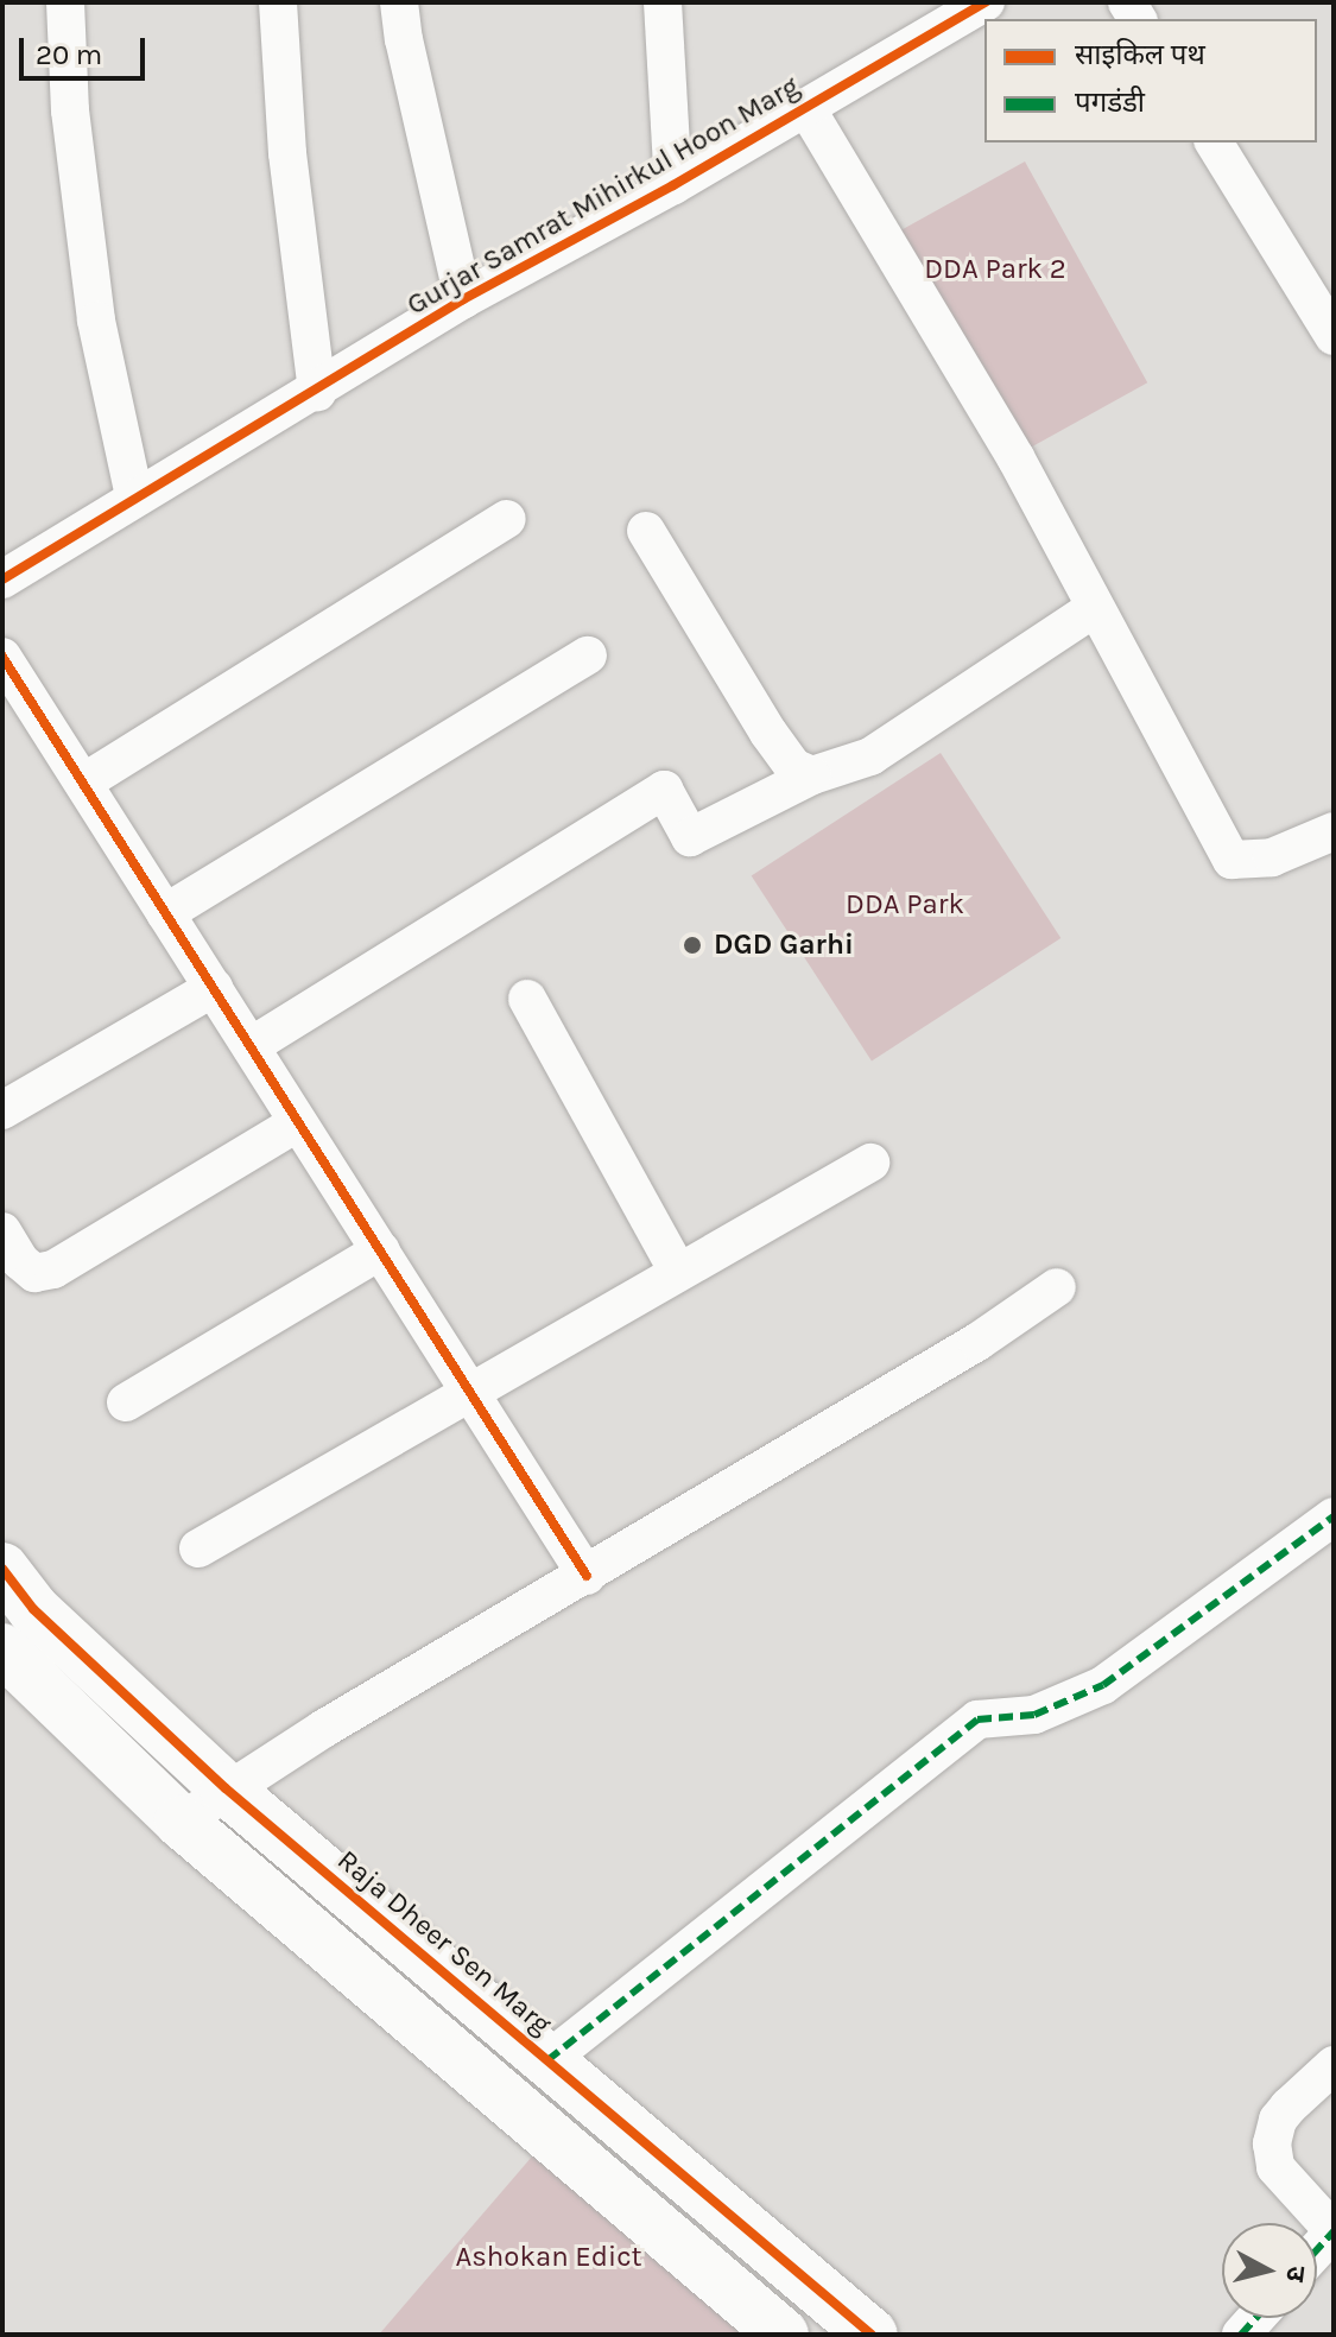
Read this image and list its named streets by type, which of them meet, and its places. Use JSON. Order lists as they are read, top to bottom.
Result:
{
  "streets": {
    "street": ["Gurjar Samrat Mihirkul Hoon Marg", "Raja Dheer Sen Marg"]
  },
  "parks": ["DDA Park 2", "DDA Park", "Ashokan Edict"],
  "places": ["DGD Garhi"],
  "legend": ["साइकिल पथ", "पगडंडी"],
  "scale_bar": "20 m",
  "north": "right"
}
